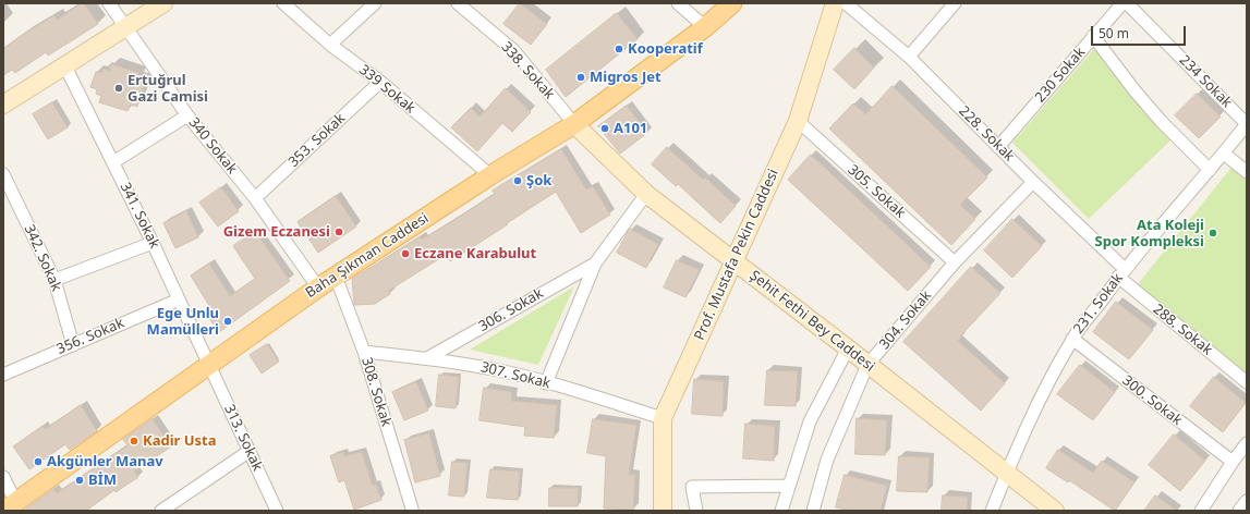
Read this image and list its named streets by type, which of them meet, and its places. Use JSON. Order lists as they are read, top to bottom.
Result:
{
  "streets": {
    "main road": ["Baha Şıkman Caddesi"],
    "street": [
      "338. Sokak",
      "230 Sokak",
      "234 Sokak",
      "339 Sokak",
      "228. Sokak",
      "353. Sokak",
      "340 Sokak",
      "305. Sokak",
      "341. Sokak",
      "Prof. Mustafa Pekin Caddesi",
      "342. Sokak",
      "231. Sokak",
      "306. Sokak",
      "304. Sokak",
      "Şehit Fethi Bey Caddesi",
      "288. Sokak",
      "356. Sokak",
      "307. Sokak",
      "308. Sokak",
      "300. Sokak",
      "313. Sokak"
    ]
  },
  "crossings": [
    ["338. Sokak", "Baha Şıkman Caddesi"],
    ["338. Sokak", "Şehit Fethi Bey Caddesi"],
    ["230 Sokak", "228. Sokak"],
    ["234 Sokak", "231. Sokak"],
    ["339 Sokak", "353. Sokak"],
    ["339 Sokak", "Baha Şıkman Caddesi"],
    ["228. Sokak", "231. Sokak"],
    ["228. Sokak", "304. Sokak"],
    ["228. Sokak", "288. Sokak"],
    ["353. Sokak", "340 Sokak"],
    ["340 Sokak", "Baha Şıkman Caddesi"],
    ["305. Sokak", "Prof. Mustafa Pekin Caddesi"],
    ["305. Sokak", "304. Sokak"],
    ["341. Sokak", "Baha Şıkman Caddesi"],
    ["341. Sokak", "356. Sokak"],
    ["341. Sokak", "313. Sokak"],
    ["Prof. Mustafa Pekin Caddesi", "Şehit Fethi Bey Caddesi"],
    ["Prof. Mustafa Pekin Caddesi", "307. Sokak"],
    ["Baha Şıkman Caddesi", "Şehit Fethi Bey Caddesi"],
    ["Baha Şıkman Caddesi", "308. Sokak"],
    ["Baha Şıkman Caddesi", "313. Sokak"],
    ["342. Sokak", "356. Sokak"],
    ["231. Sokak", "Şehit Fethi Bey Caddesi"],
    ["231. Sokak", "288. Sokak"],
    ["231. Sokak", "300. Sokak"],
    ["306. Sokak", "307. Sokak"],
    ["304. Sokak", "Şehit Fethi Bey Caddesi"],
    ["307. Sokak", "308. Sokak"]
  ],
  "places": [
    "Kooperatif",
    "Migros Jet",
    "Ertuğrul Gazi Camisi",
    "A101",
    "Şok",
    "Gizem Eczanesi",
    "Ata Koleji Spor Kompleksi",
    "Eczane Karabulut",
    "Ege Unlu Mamülleri",
    "Kadir Usta",
    "Akgünler Manav",
    "BİM"
  ],
  "scale_bar": "50 m"
}
